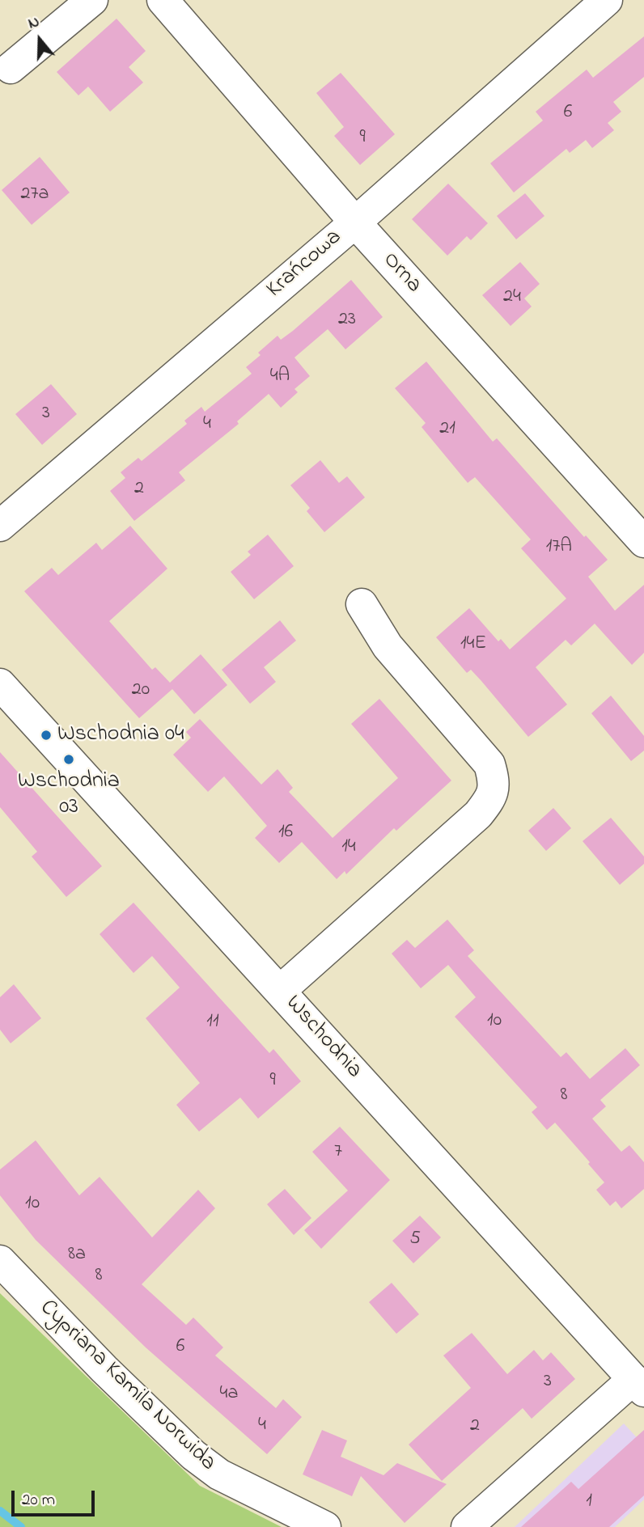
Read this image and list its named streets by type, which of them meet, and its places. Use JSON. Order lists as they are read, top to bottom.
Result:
{
  "streets": {
    "street": [
      "Krańcowa",
      "Orna",
      "Wschodnia",
      "Cypriana Kamila Norwida"
    ]
  },
  "crossings": [
    ["Krańcowa", "Orna"]
  ],
  "places": ["Wschodnia 04", "Wschodnia 03"],
  "house_numbers": [
    "6",
    "9",
    "27a",
    "24",
    "23",
    "4A",
    "3",
    "4",
    "21",
    "2",
    "17A",
    "14E",
    "20",
    "16",
    "14",
    "10",
    "11",
    "9",
    "8",
    "7",
    "10",
    "5",
    "8a",
    "8",
    "6",
    "3",
    "4a",
    "4",
    "2",
    "1"
  ],
  "scale_bar": "20 m",
  "north": "top"
}
